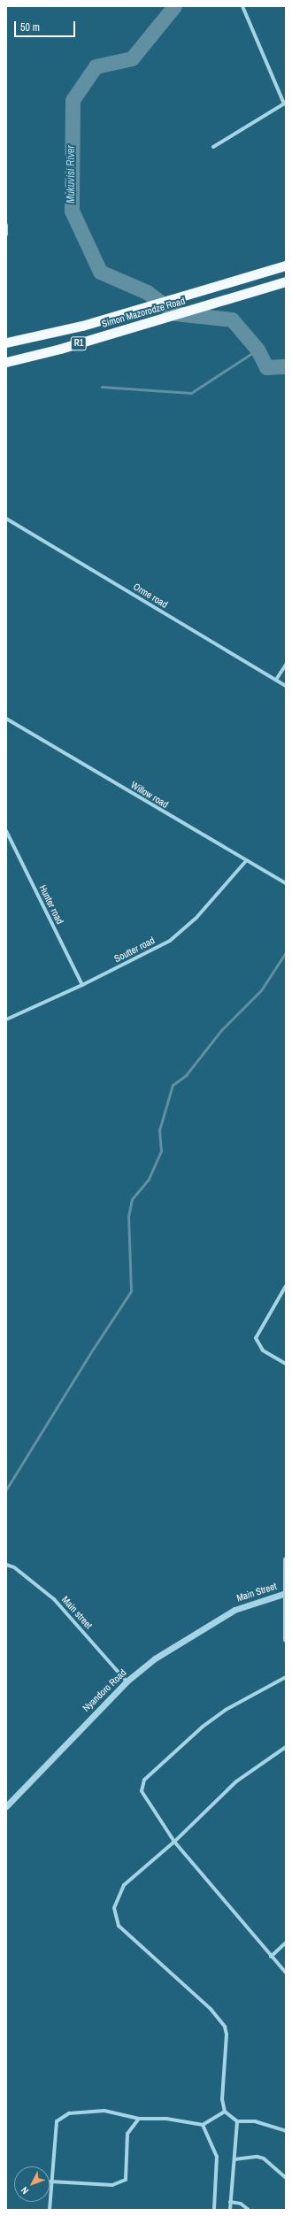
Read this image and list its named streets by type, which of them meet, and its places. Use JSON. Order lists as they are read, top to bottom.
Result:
{
  "streets": {
    "highway": ["Simon Mazorodze Road", "R1"],
    "street": [
      "Orme road",
      "Willow road",
      "Hunter road",
      "Soutter road",
      "Main Street",
      "Main street",
      "Nyandoro Road"
    ]
  },
  "crossings": [
    ["Willow road", "Soutter road"],
    ["Hunter road", "Soutter road"],
    ["Main Street", "Nyandoro Road"],
    ["Main street", "Nyandoro Road"]
  ],
  "water": ["Mukuvisi River"],
  "scale_bar": "50 m",
  "north": "bottom left"
}
